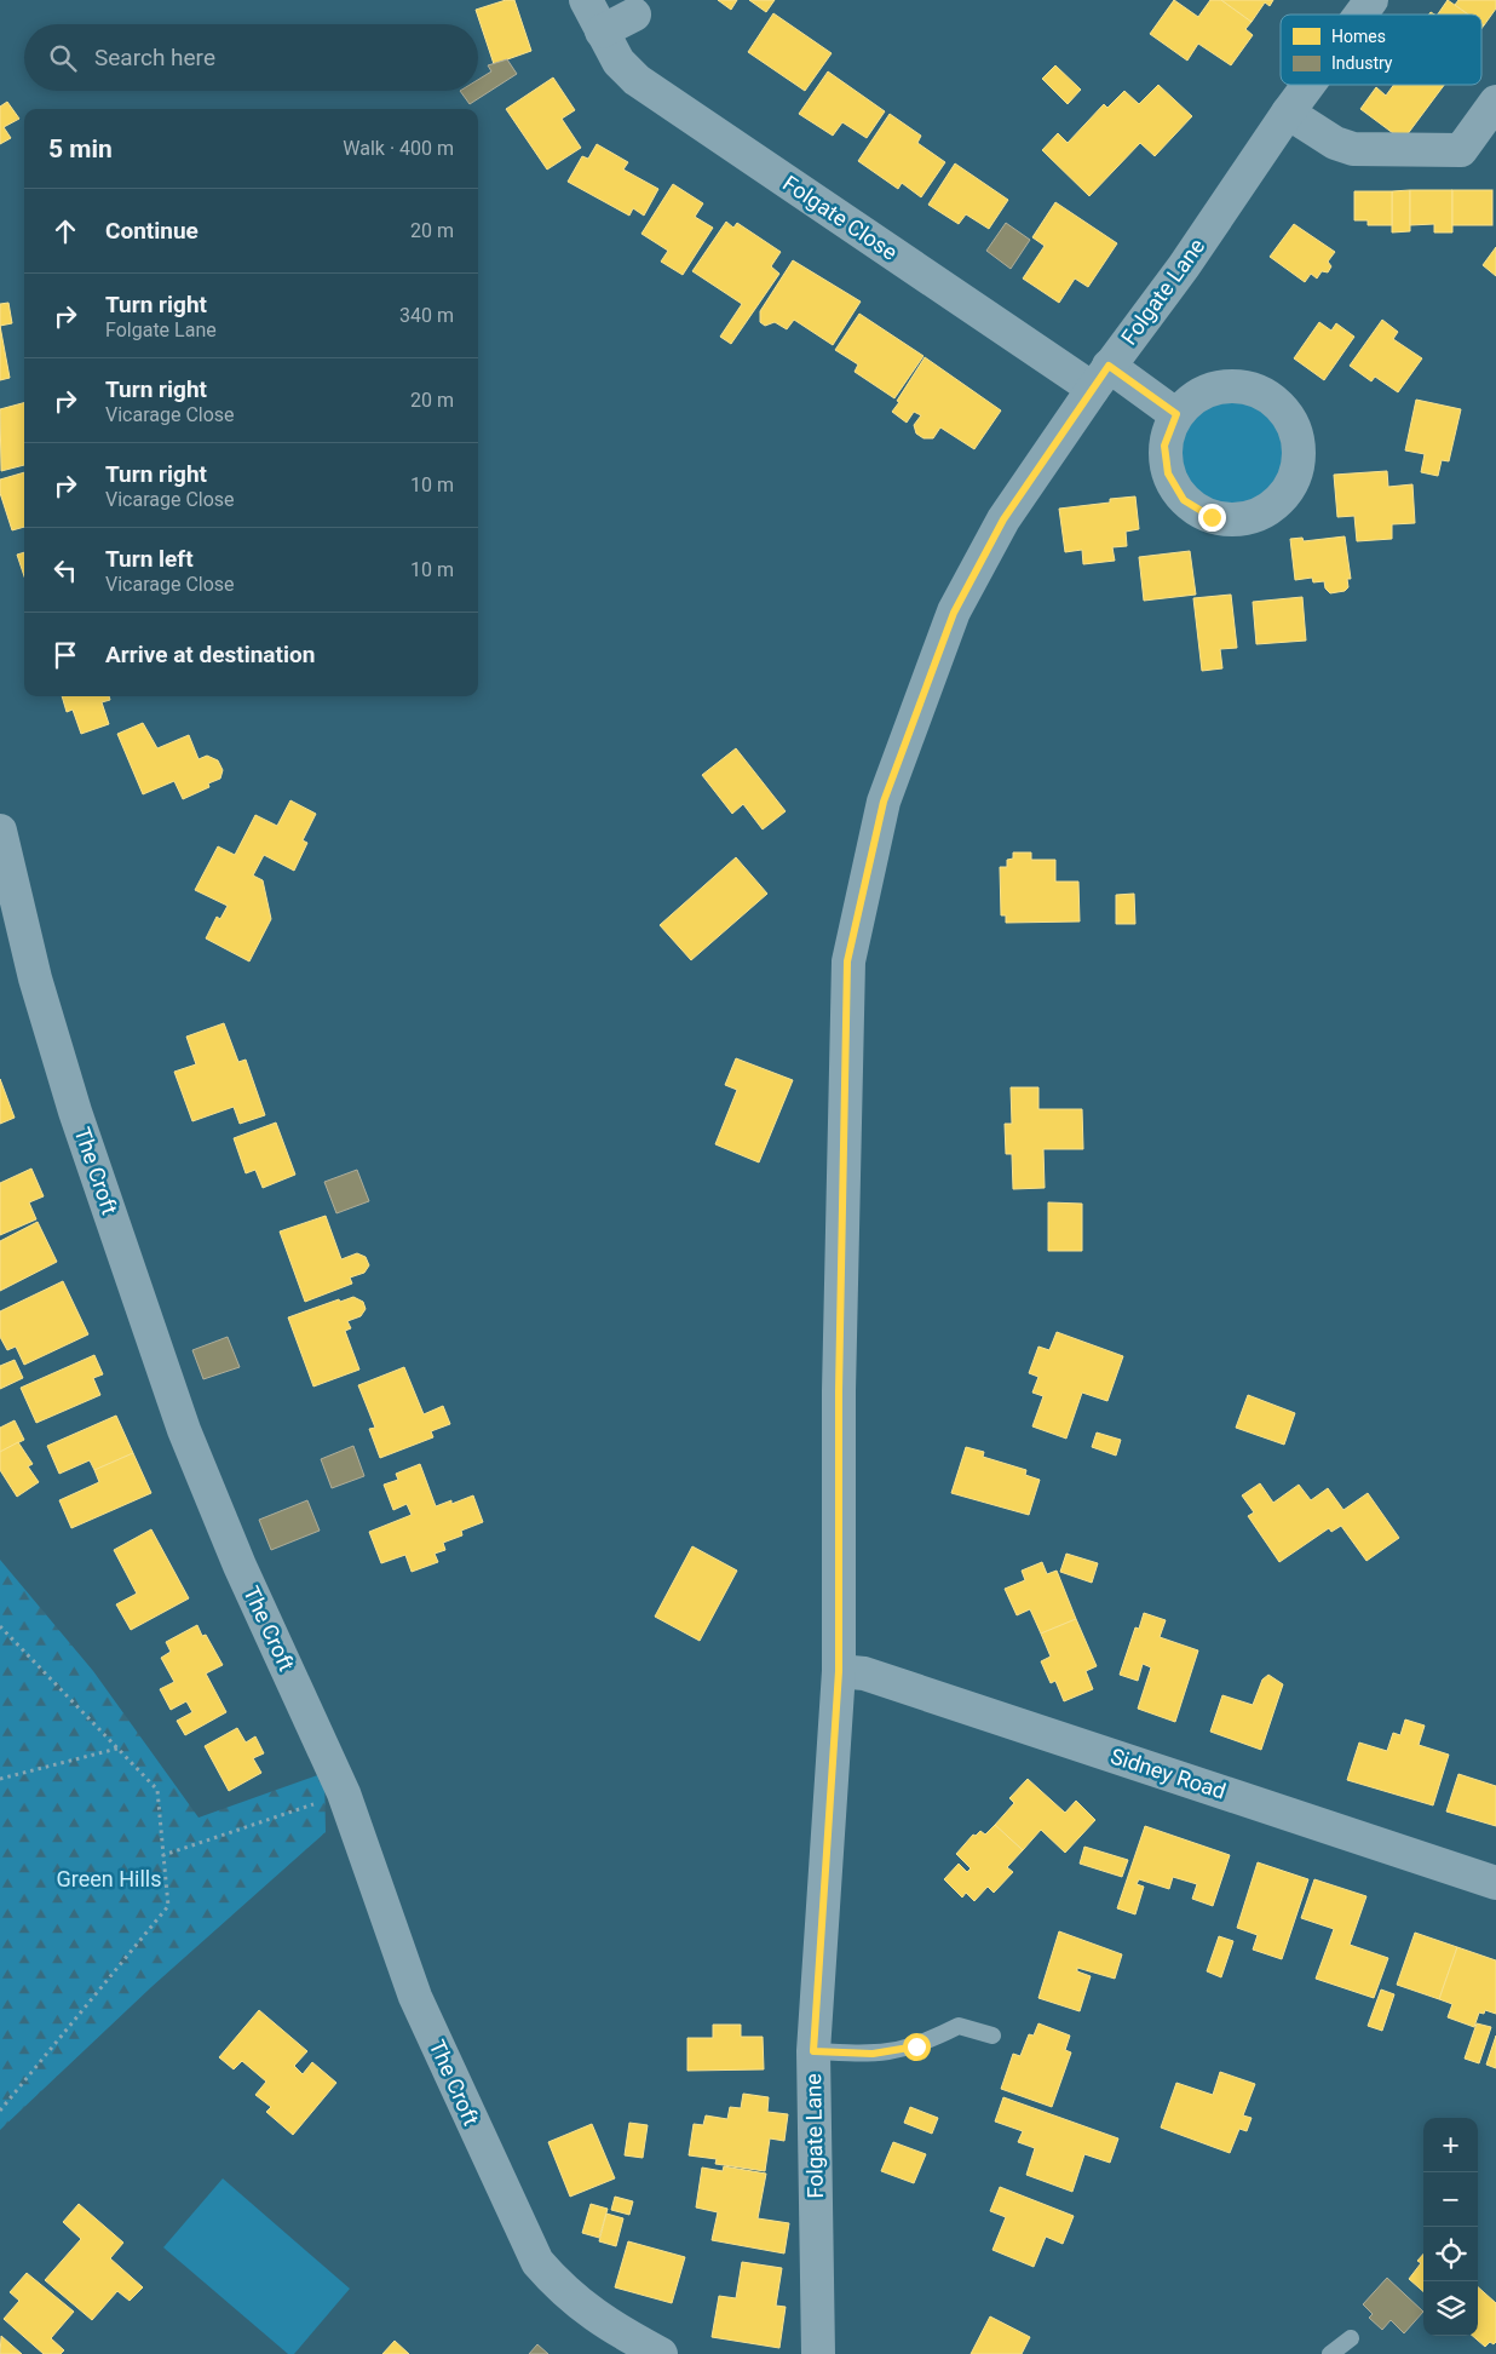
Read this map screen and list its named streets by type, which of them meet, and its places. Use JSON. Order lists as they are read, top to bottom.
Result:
{
  "streets": {
    "street": [
      "Folgate Close",
      "Folgate Lane",
      "The Croft",
      "Sidney Road"
    ]
  },
  "crossings": [
    ["Folgate Close", "Folgate Lane"],
    ["Folgate Lane", "Sidney Road"]
  ],
  "parks": ["Green Hills"],
  "legend": ["Homes", "Industry"],
  "page": {
    "search": "Search here",
    "heading": ["5 min", "Walk · 400 m"],
    "list": [
      ["Continue", "20 m"],
      ["Turn right", "Folgate Lane", "340 m"],
      ["Turn right", "Vicarage Close", "20 m"],
      ["Turn right", "Vicarage Close", "10 m"],
      ["Turn left", "Vicarage Close", "10 m"],
      "Arrive at destination"
    ],
    "map_buttons": ["+", "−"]
  }
}
